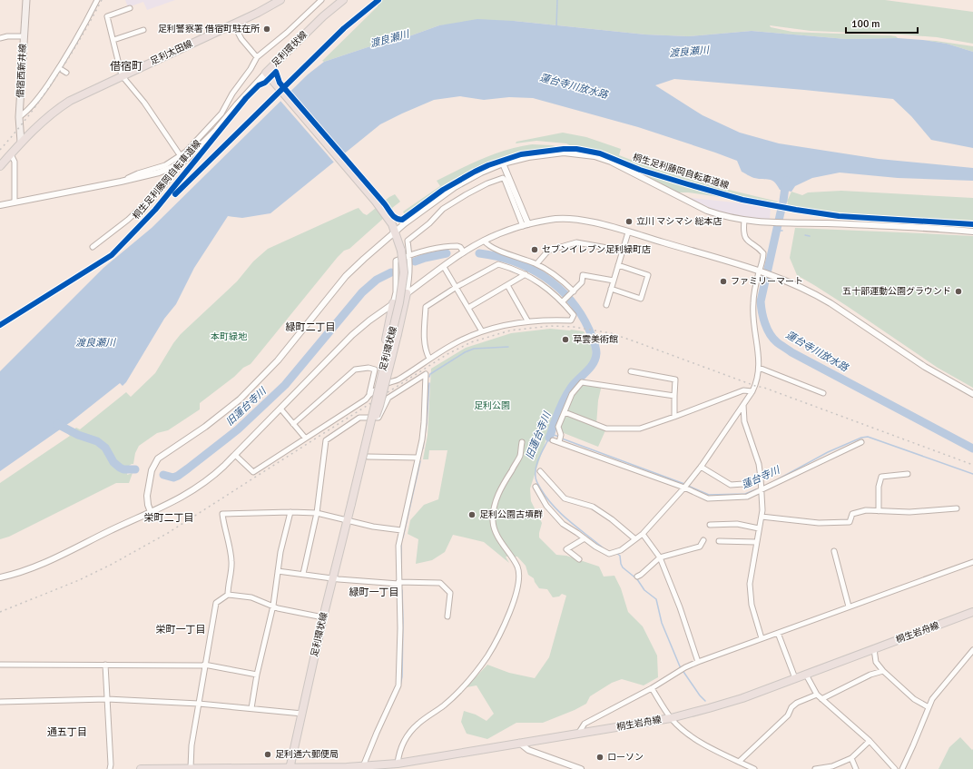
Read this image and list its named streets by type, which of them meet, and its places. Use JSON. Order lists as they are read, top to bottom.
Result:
{
  "streets": {
    "main road": [
      "足利環状線",
      "足利太田線",
      "借宿西新井線",
      "桐生岩舟線"
    ],
    "cycle path": ["桐生足利藤岡自転車道線"]
  },
  "crossings": [
    ["足利環状線", "桐生岩舟線"],
    ["足利太田線", "借宿西新井線"]
  ],
  "districts": [
    "借宿町",
    "緑町二丁目",
    "栄町二丁目",
    "緑町一丁目",
    "栄町一丁目",
    "通五丁目"
  ],
  "water": [
    "渡良瀬川",
    "蓮台寺川放水路",
    "旧蓮台寺川",
    "蓮台寺川"
  ],
  "parks": ["本町緑地", "足利公園"],
  "places": [
    "足利警察署 借宿町駐在所",
    "立川 マシマシ 総本店",
    "セブンイレブン足利緑町店",
    "ファミリーマート",
    "五十部運動公園グラウンド",
    "草雲美術館",
    "足利公園古墳群",
    "足利通六郵便局",
    "ローソン"
  ],
  "scale_bar": "100 m"
}
